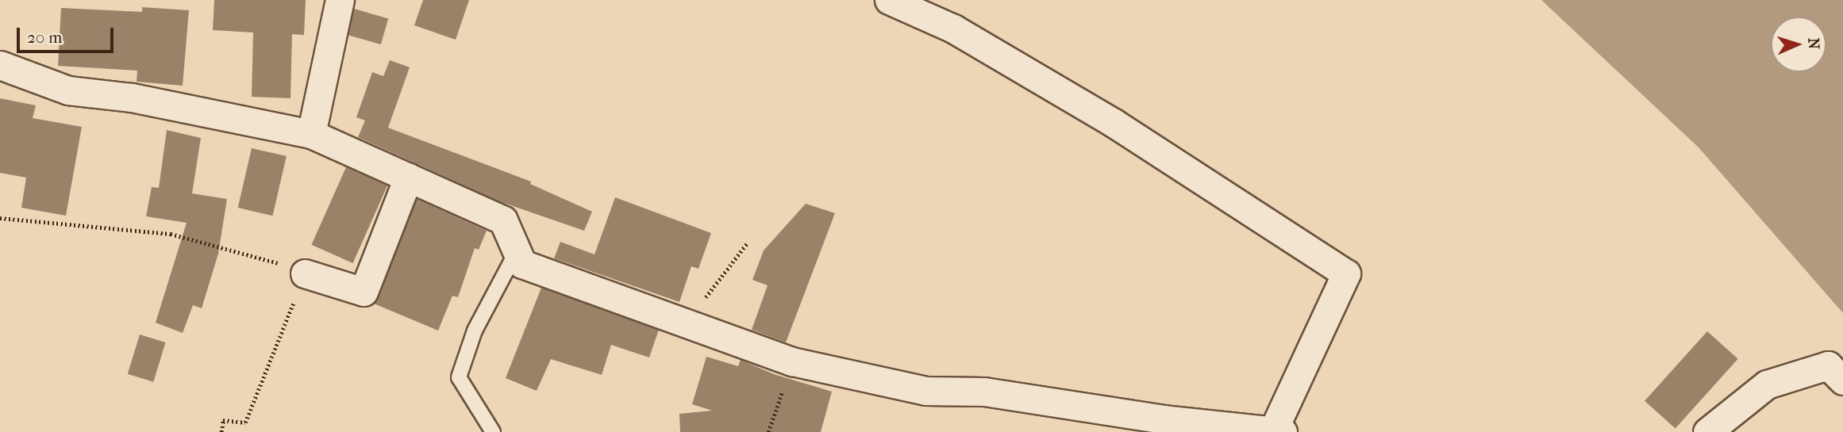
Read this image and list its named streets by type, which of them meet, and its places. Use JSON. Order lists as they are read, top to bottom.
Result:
{
  "scale_bar": "20 m",
  "north": "right"
}
